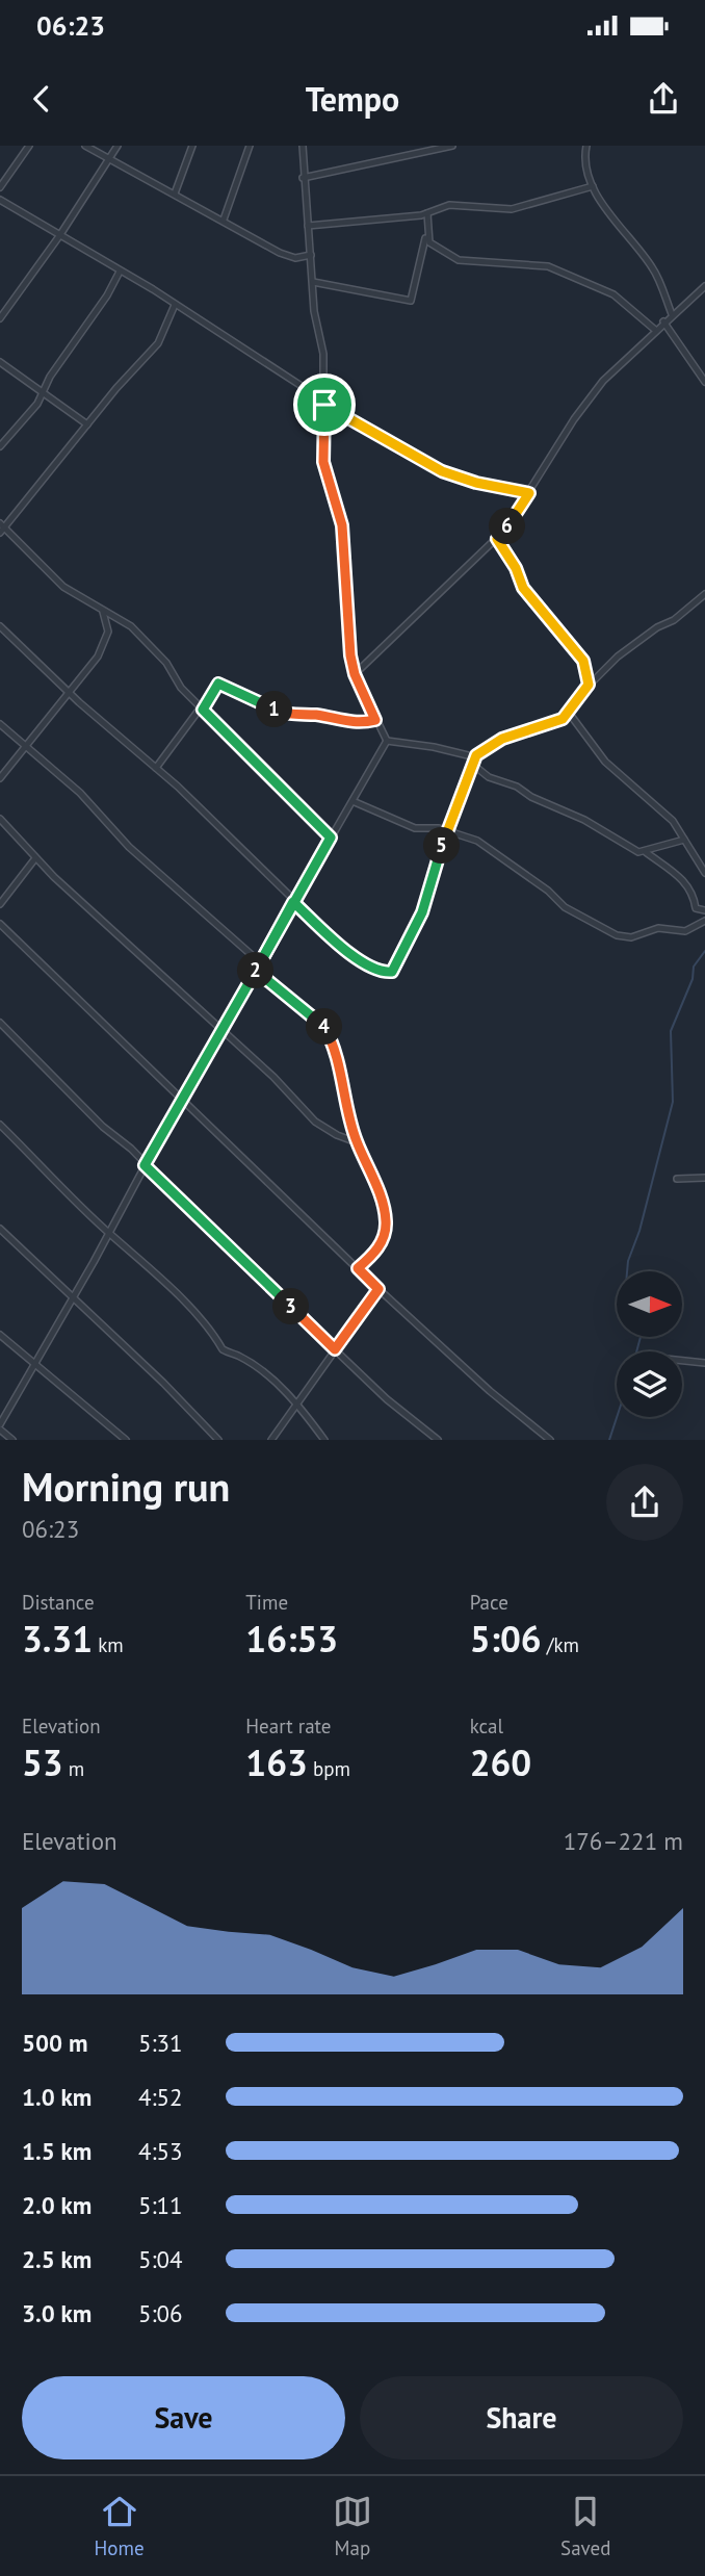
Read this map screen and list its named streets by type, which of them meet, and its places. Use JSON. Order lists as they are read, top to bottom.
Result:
{
  "north": "right",
  "page": {
    "status": "06:23",
    "header": "Tempo",
    "pins": [
      "6",
      "1",
      "5",
      "2",
      "4",
      "3"
    ],
    "heading": ["Morning run", "06:23"],
    "stats": [
      ["Distance", "3.31 km"],
      ["Time", "16:53"],
      ["Pace", "5:06 /km"],
      ["Elevation", "53 m"],
      ["Heart rate", "163 bpm"],
      ["kcal", "260"]
    ],
    "chart": ["Elevation", "176–221 m"],
    "list": [
      {
        "name": "500 m",
        "note": "5:31"
      },
      {
        "name": "1.0 km",
        "note": "4:52"
      },
      {
        "name": "1.5 km",
        "note": "4:53"
      },
      {
        "name": "2.0 km",
        "note": "5:11"
      },
      {
        "name": "2.5 km",
        "note": "5:04"
      },
      {
        "name": "3.0 km",
        "note": "5:06"
      }
    ],
    "buttons": ["Save", "Share"],
    "tabs": ["Home", "Map", "Saved"]
  }
}
